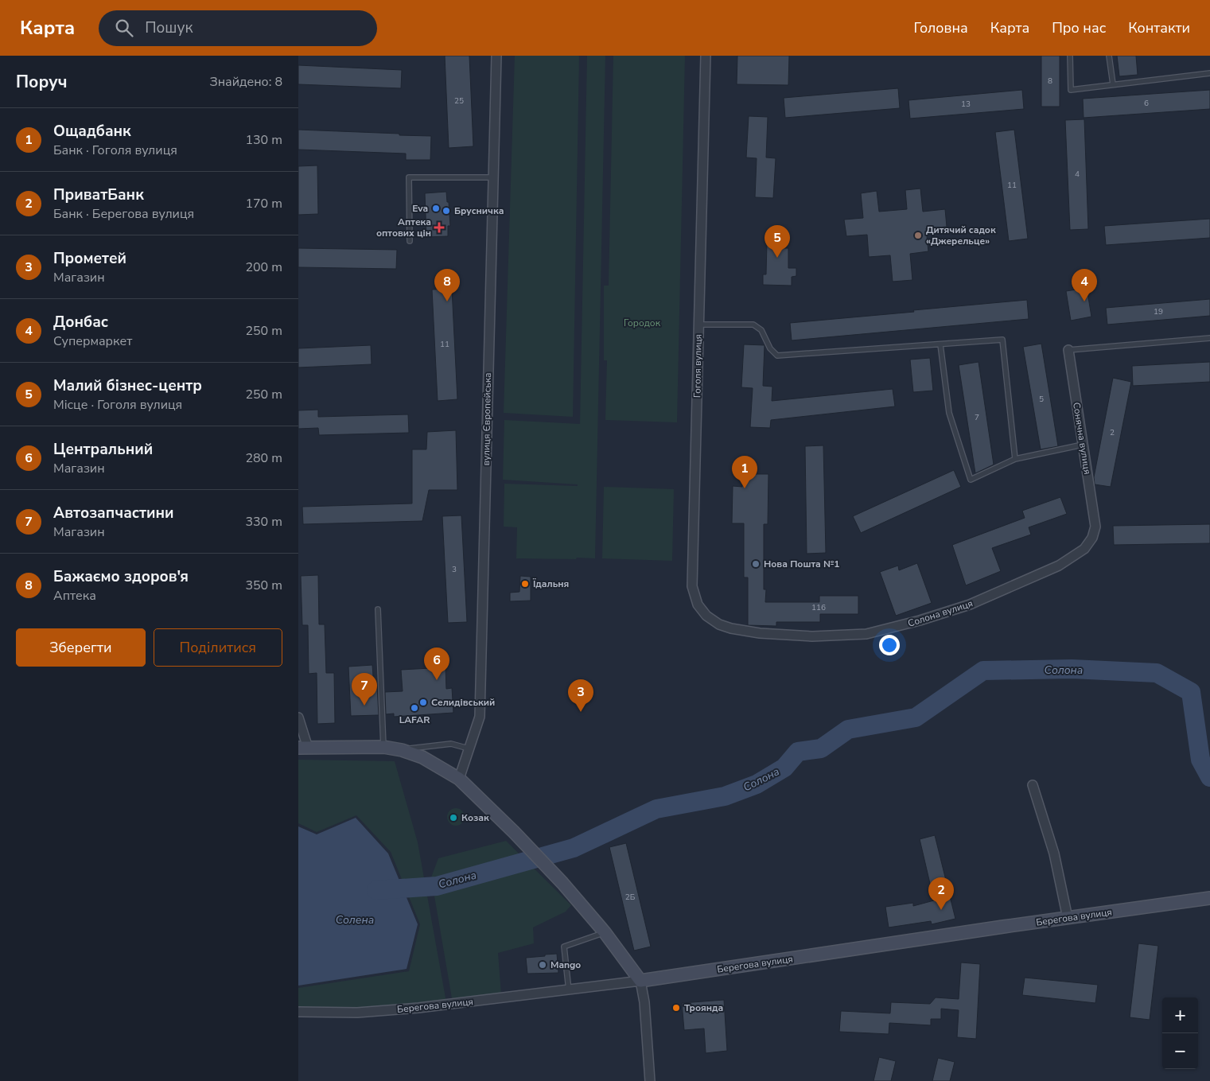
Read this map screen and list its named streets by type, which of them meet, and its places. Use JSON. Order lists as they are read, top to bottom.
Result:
{
  "streets": {
    "main road": ["Берегова вулиця"],
    "street": [
      "Гоголя вулиця",
      "вулиця Європейська",
      "Сонячна вулиця",
      "Солона вулиця"
    ]
  },
  "crossings": [
    ["Гоголя вулиця", "Солона вулиця"],
    ["Сонячна вулиця", "Солона вулиця"]
  ],
  "water": ["Солона", "Солена"],
  "parks": ["Городок"],
  "places": {
    "other": [
      "Eva",
      "Брусничка",
      "Дитячий садок «Джерельце»",
      "Нова Пошта №1",
      "Їдальня",
      "Селидівський",
      "LAFAR",
      "Козак",
      "Mango",
      "Троянда"
    ],
    "health": ["Аптека оптових цін"]
  },
  "house_numbers": [
    "8",
    "25",
    "6",
    "13",
    "4",
    "11",
    "19",
    "11",
    "5",
    "7",
    "2",
    "3",
    "116",
    "2Б"
  ],
  "page": {
    "header": "Карта",
    "search": "Пошук",
    "nav": [
      "Головна",
      "Карта",
      "Про нас",
      "Контакти"
    ],
    "heading": ["Поруч", "Знайдено: 8"],
    "list": [
      {
        "mark": "1",
        "name": "Ощадбанк",
        "note": "Банк · Гоголя вулиця",
        "value": "130 m"
      },
      {
        "mark": "2",
        "name": "ПриватБанк",
        "note": "Банк · Берегова вулиця",
        "value": "170 m"
      },
      {
        "mark": "3",
        "name": "Прометей",
        "note": "Магазин",
        "value": "200 m"
      },
      {
        "mark": "4",
        "name": "Донбас",
        "note": "Супермаркет",
        "value": "250 m"
      },
      {
        "mark": "5",
        "name": "Малий бізнес-центр",
        "note": "Місце · Гоголя вулиця",
        "value": "250 m"
      },
      {
        "mark": "6",
        "name": "Центральний",
        "note": "Магазин",
        "value": "280 m"
      },
      {
        "mark": "7",
        "name": "Автозапчастини",
        "note": "Магазин",
        "value": "330 m"
      },
      {
        "mark": "8",
        "name": "Бажаємо здоров'я",
        "note": "Аптека",
        "value": "350 m"
      }
    ],
    "pins": [
      "5",
      "4",
      "8",
      "1",
      "6",
      "7",
      "3",
      "2"
    ],
    "buttons": ["Зберегти", "Поділитися"],
    "map_buttons": ["+", "−"]
  }
}
